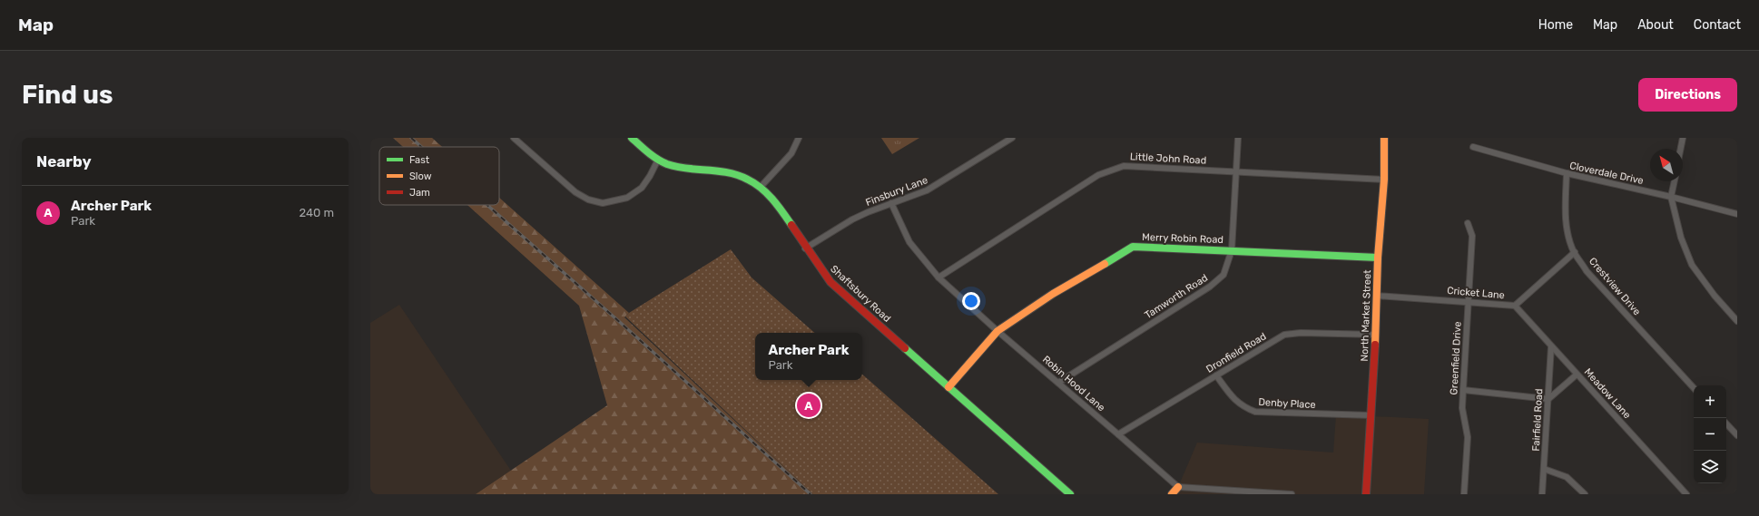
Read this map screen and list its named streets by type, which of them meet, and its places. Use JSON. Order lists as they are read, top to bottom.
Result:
{
  "streets": {
    "street": [
      "Little John Road",
      "Cloverdale Drive",
      "Finsbury Lane",
      "Merry Robin Road",
      "Crestview Drive",
      "Cricket Lane",
      "Shaftsbury Road",
      "Tamworth Road",
      "North Market Street",
      "Dronfield Road",
      "Greenfield Drive",
      "Robin Hood Lane",
      "Meadow Lane",
      "Denby Place",
      "Fairfield Road"
    ]
  },
  "crossings": [
    ["Little John Road", "Tamworth Road"],
    ["Little John Road", "North Market Street"],
    ["Little John Road", "Robin Hood Lane"],
    ["Cloverdale Drive", "Crestview Drive"],
    ["Finsbury Lane", "Shaftsbury Road"],
    ["Finsbury Lane", "Robin Hood Lane"],
    ["Merry Robin Road", "Shaftsbury Road"],
    ["Merry Robin Road", "Tamworth Road"],
    ["Merry Robin Road", "North Market Street"],
    ["Merry Robin Road", "Robin Hood Lane"],
    ["Crestview Drive", "Cricket Lane"],
    ["Cricket Lane", "North Market Street"],
    ["Cricket Lane", "Greenfield Drive"],
    ["Cricket Lane", "Meadow Lane"],
    ["Tamworth Road", "Robin Hood Lane"],
    ["North Market Street", "Dronfield Road"],
    ["North Market Street", "Denby Place"],
    ["Dronfield Road", "Robin Hood Lane"],
    ["Dronfield Road", "Denby Place"],
    ["Meadow Lane", "Fairfield Road"]
  ],
  "legend": ["Fast", "Slow", "Jam"],
  "north": "top left",
  "page": {
    "header": "Map",
    "nav": [
      "Home",
      "Map",
      "About",
      "Contact"
    ],
    "buttons": "Directions",
    "title": "Find us",
    "heading": "Nearby",
    "list": [
      {
        "mark": "A",
        "name": "Archer Park",
        "note": "Park",
        "value": "240 m"
      }
    ],
    "popup": ["Archer Park", "Park"],
    "map_buttons": ["+", "−"],
    "pins": "A"
  }
}
